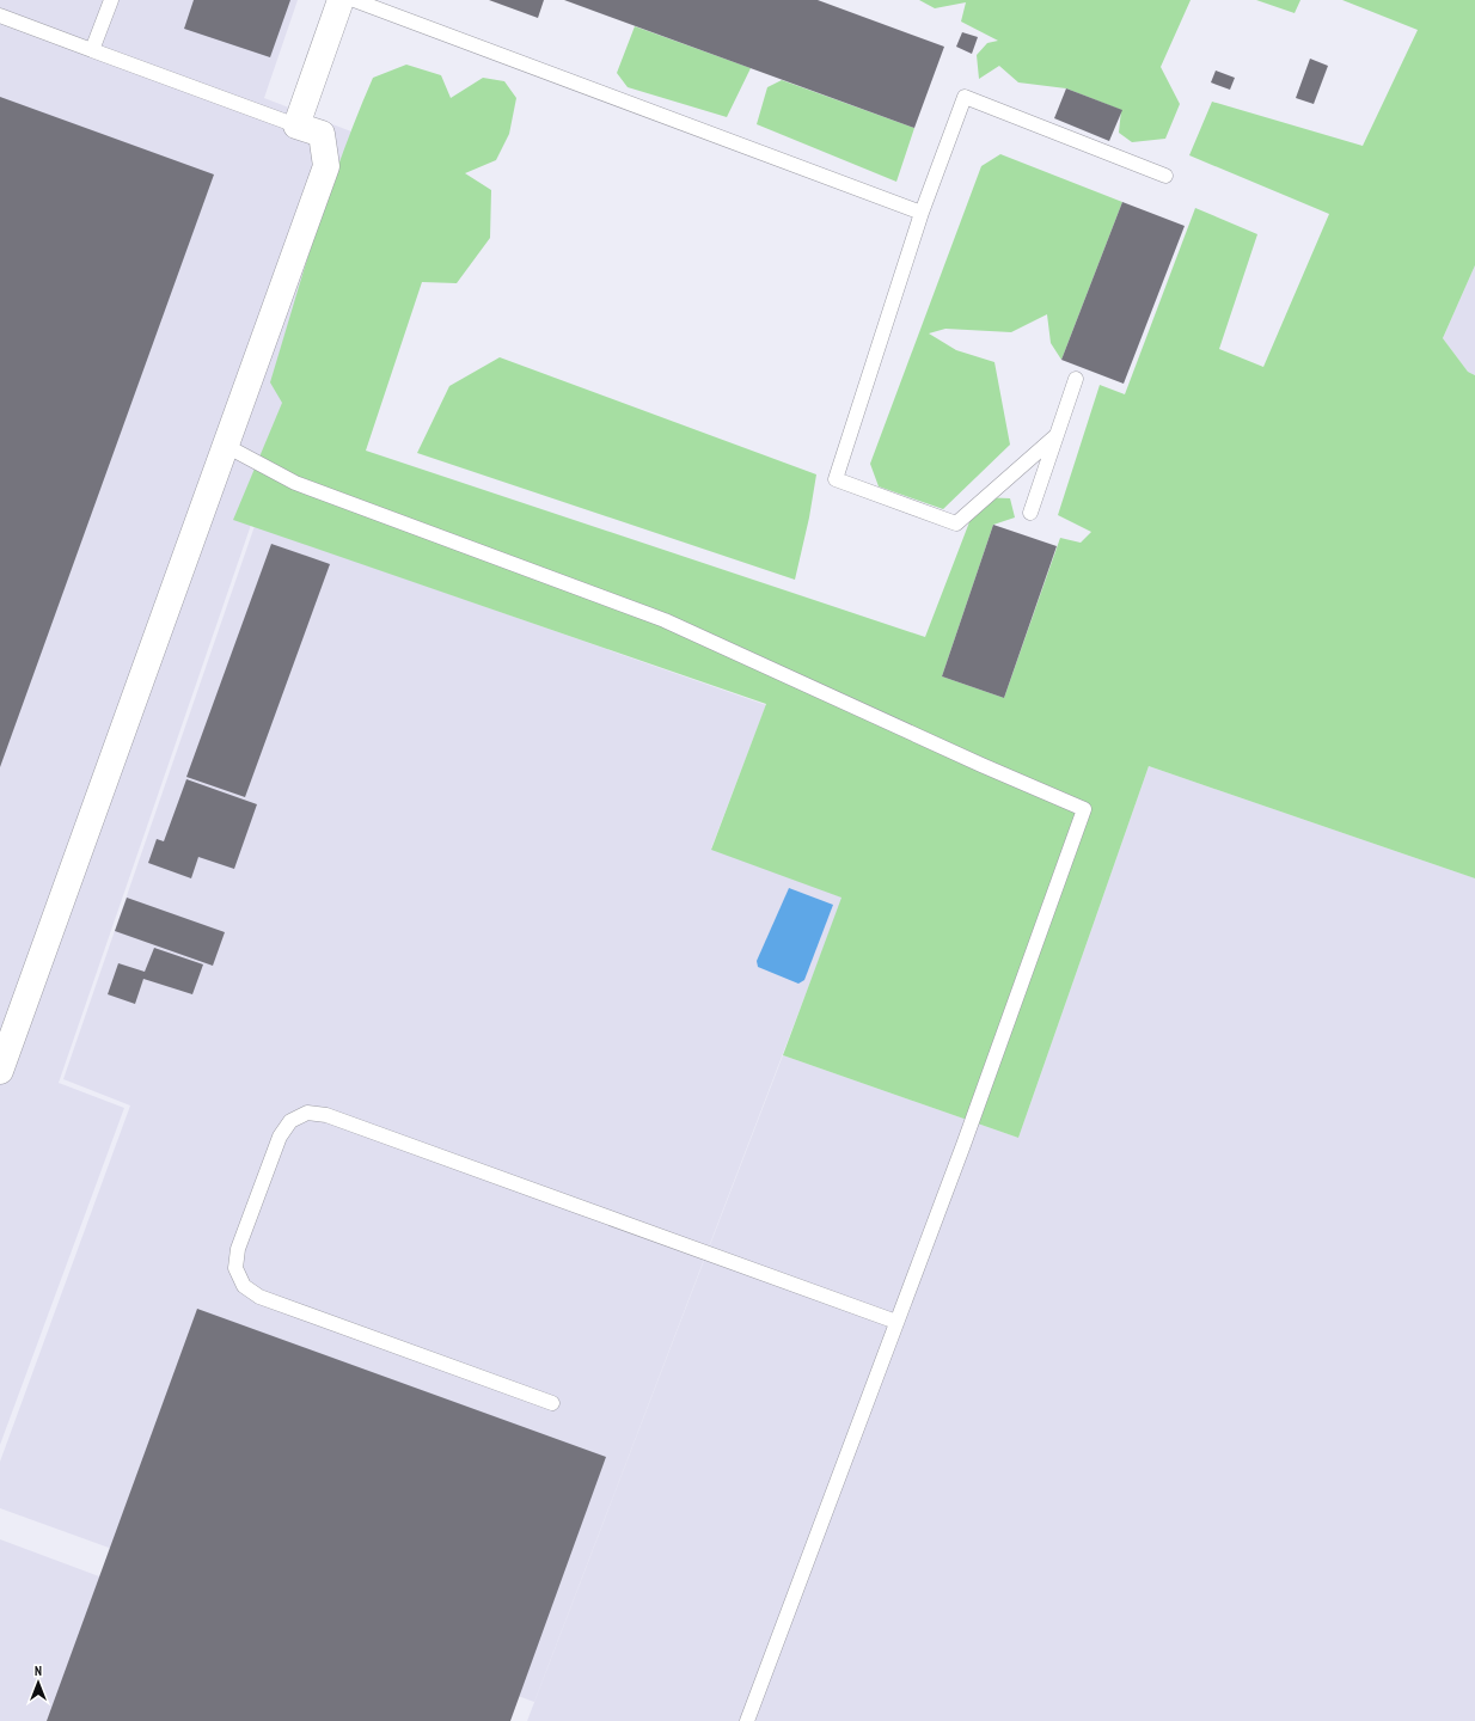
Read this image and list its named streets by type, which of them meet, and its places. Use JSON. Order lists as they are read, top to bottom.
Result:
{
  "north": "top"
}
